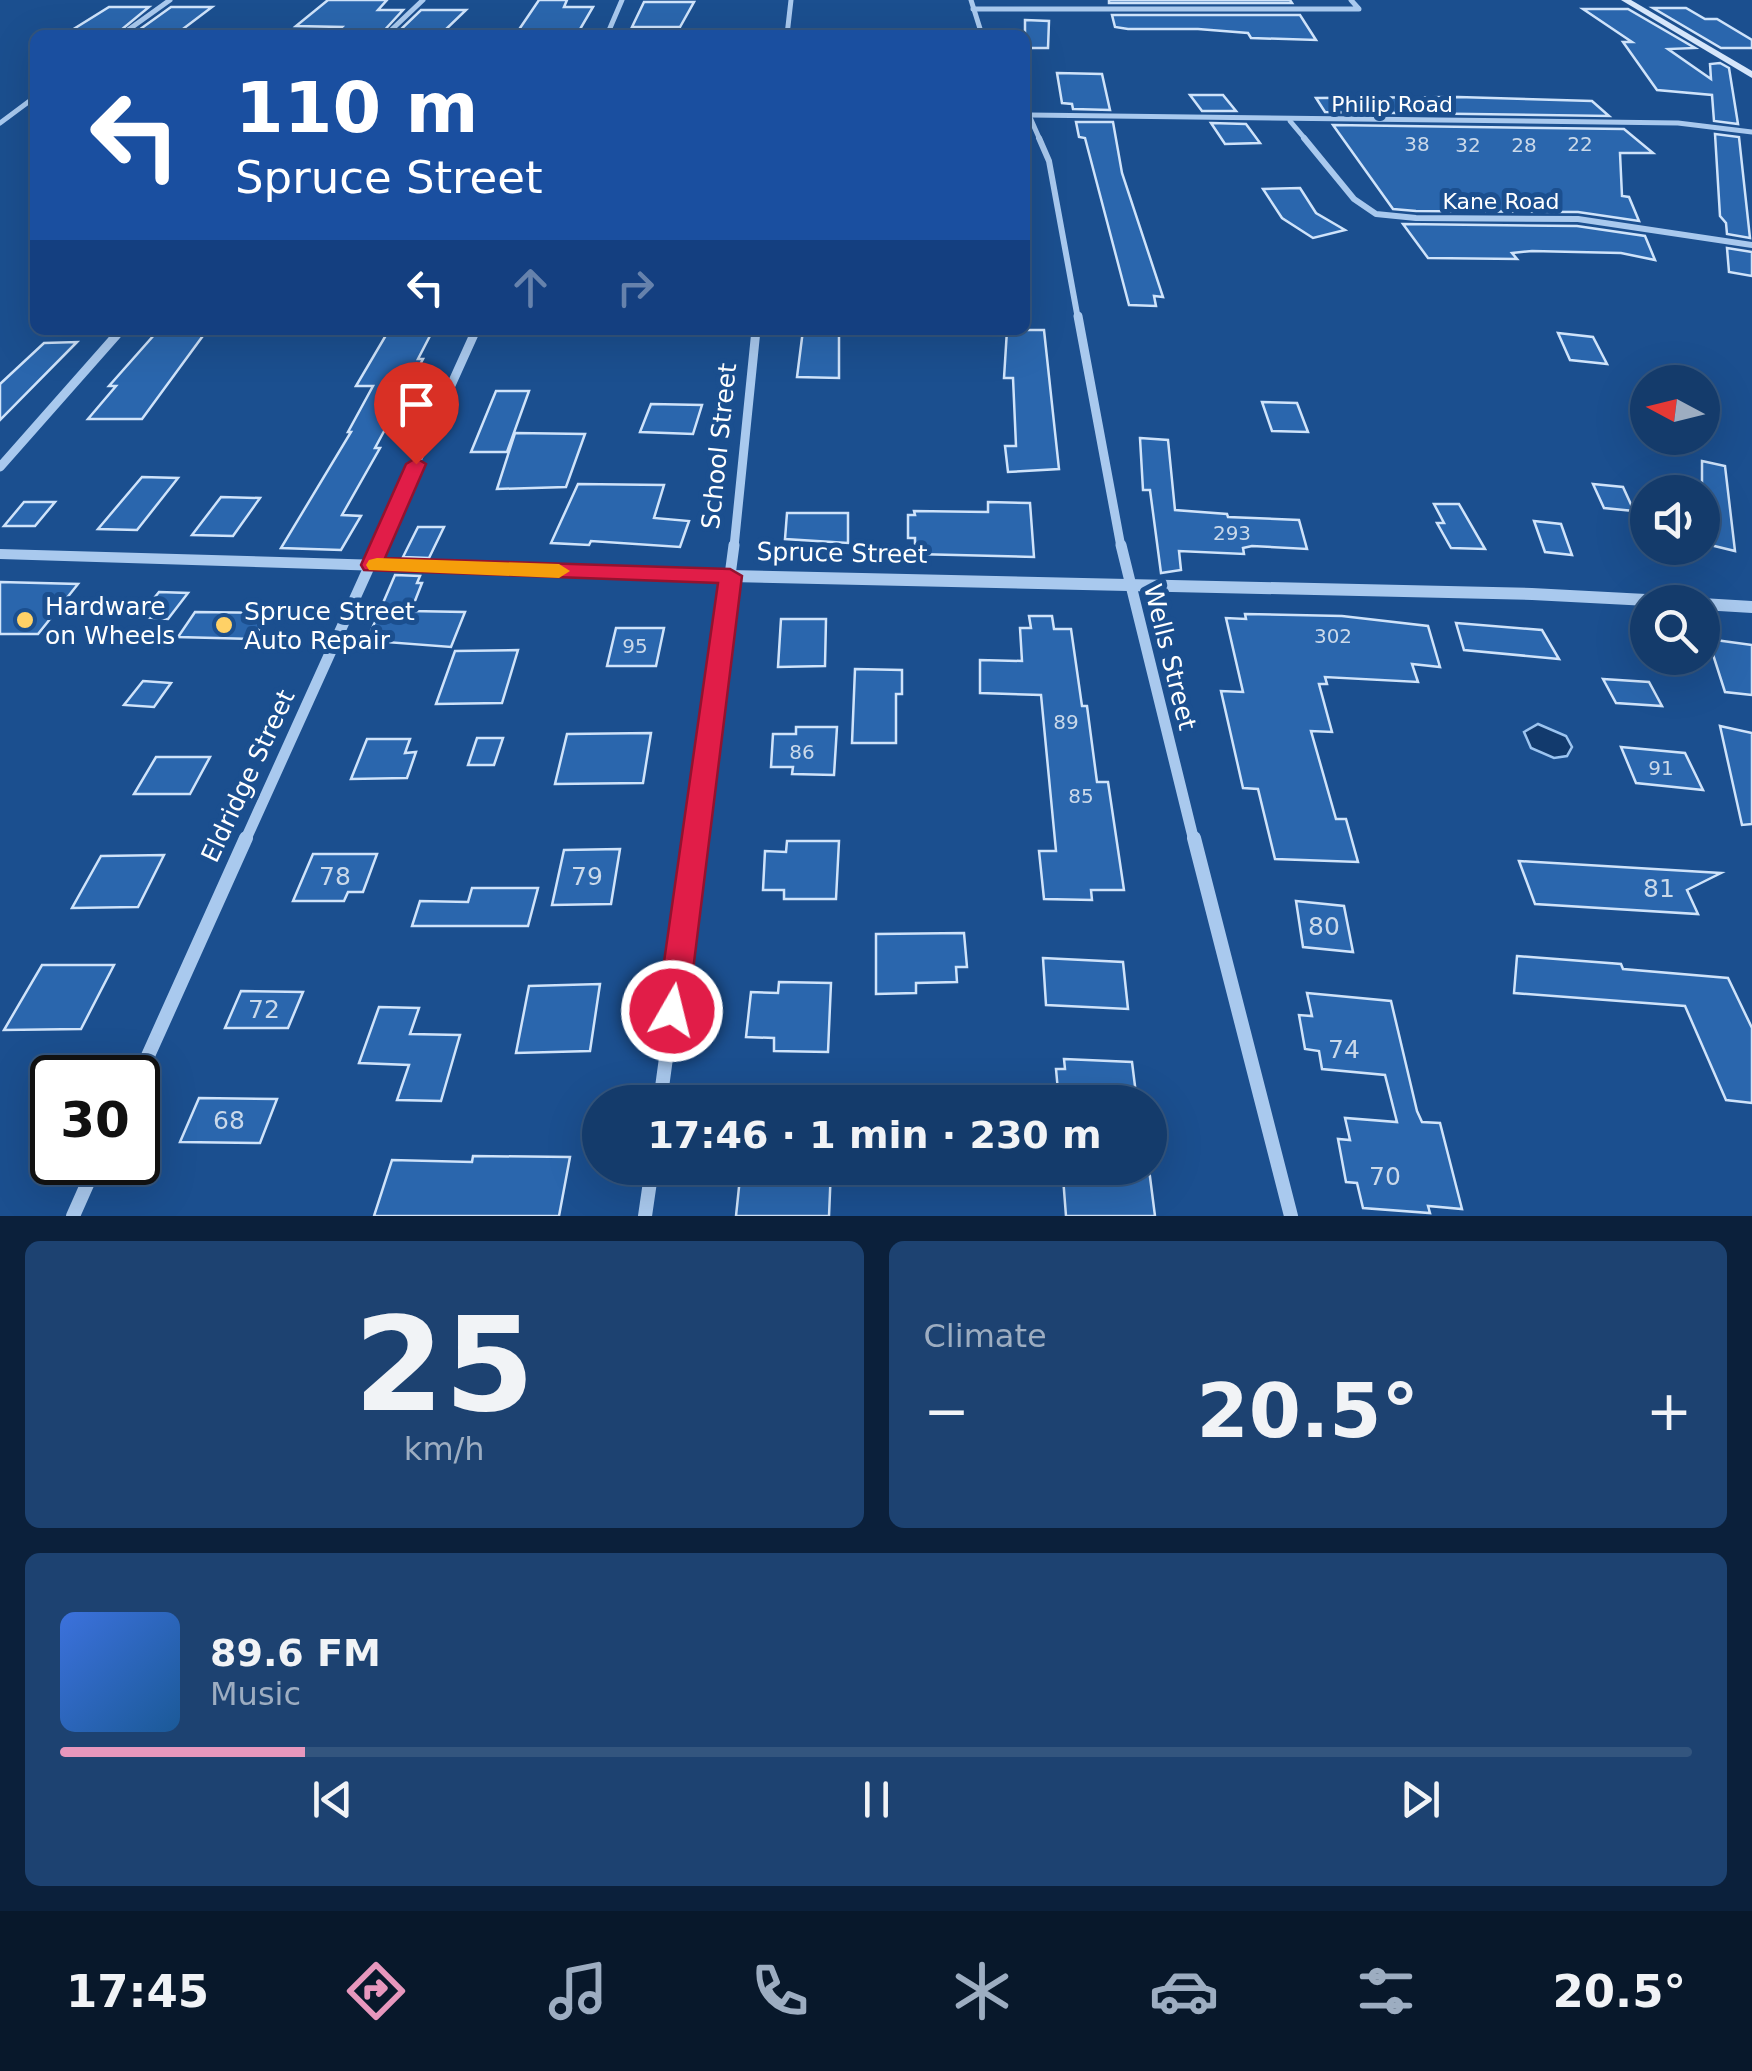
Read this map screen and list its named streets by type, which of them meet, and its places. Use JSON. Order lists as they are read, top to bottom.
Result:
{
  "streets": {
    "street": [
      "Philip Road",
      "Kane Road",
      "School Street",
      "Spruce Street",
      "Wells Street",
      "Eldridge Street"
    ]
  },
  "crossings": [
    ["Philip Road", "Kane Road"],
    ["School Street", "Spruce Street"],
    ["Spruce Street", "Wells Street"],
    ["Spruce Street", "Eldridge Street"]
  ],
  "places": ["Hardware on Wheels", "Spruce Street Auto Repair"],
  "house_numbers": [
    "38",
    "22",
    "32",
    "28",
    "293",
    "302",
    "95",
    "89",
    "86",
    "91",
    "85",
    "78",
    "79",
    "81",
    "80",
    "72",
    "74",
    "68",
    "70"
  ],
  "north": "left",
  "page": {
    "turn": ["110 m", "Spruce Street"],
    "limit": "30",
    "trip": "17:46 · 1 min · 230 m",
    "tile": [
      ["25", "km/h"],
      "Climate"
    ],
    "heat": ["−", "20.5°", "+"],
    "song": ["89.6 FM", "Music"],
    "tabs": ["17:45", "20.5°"]
  }
}
